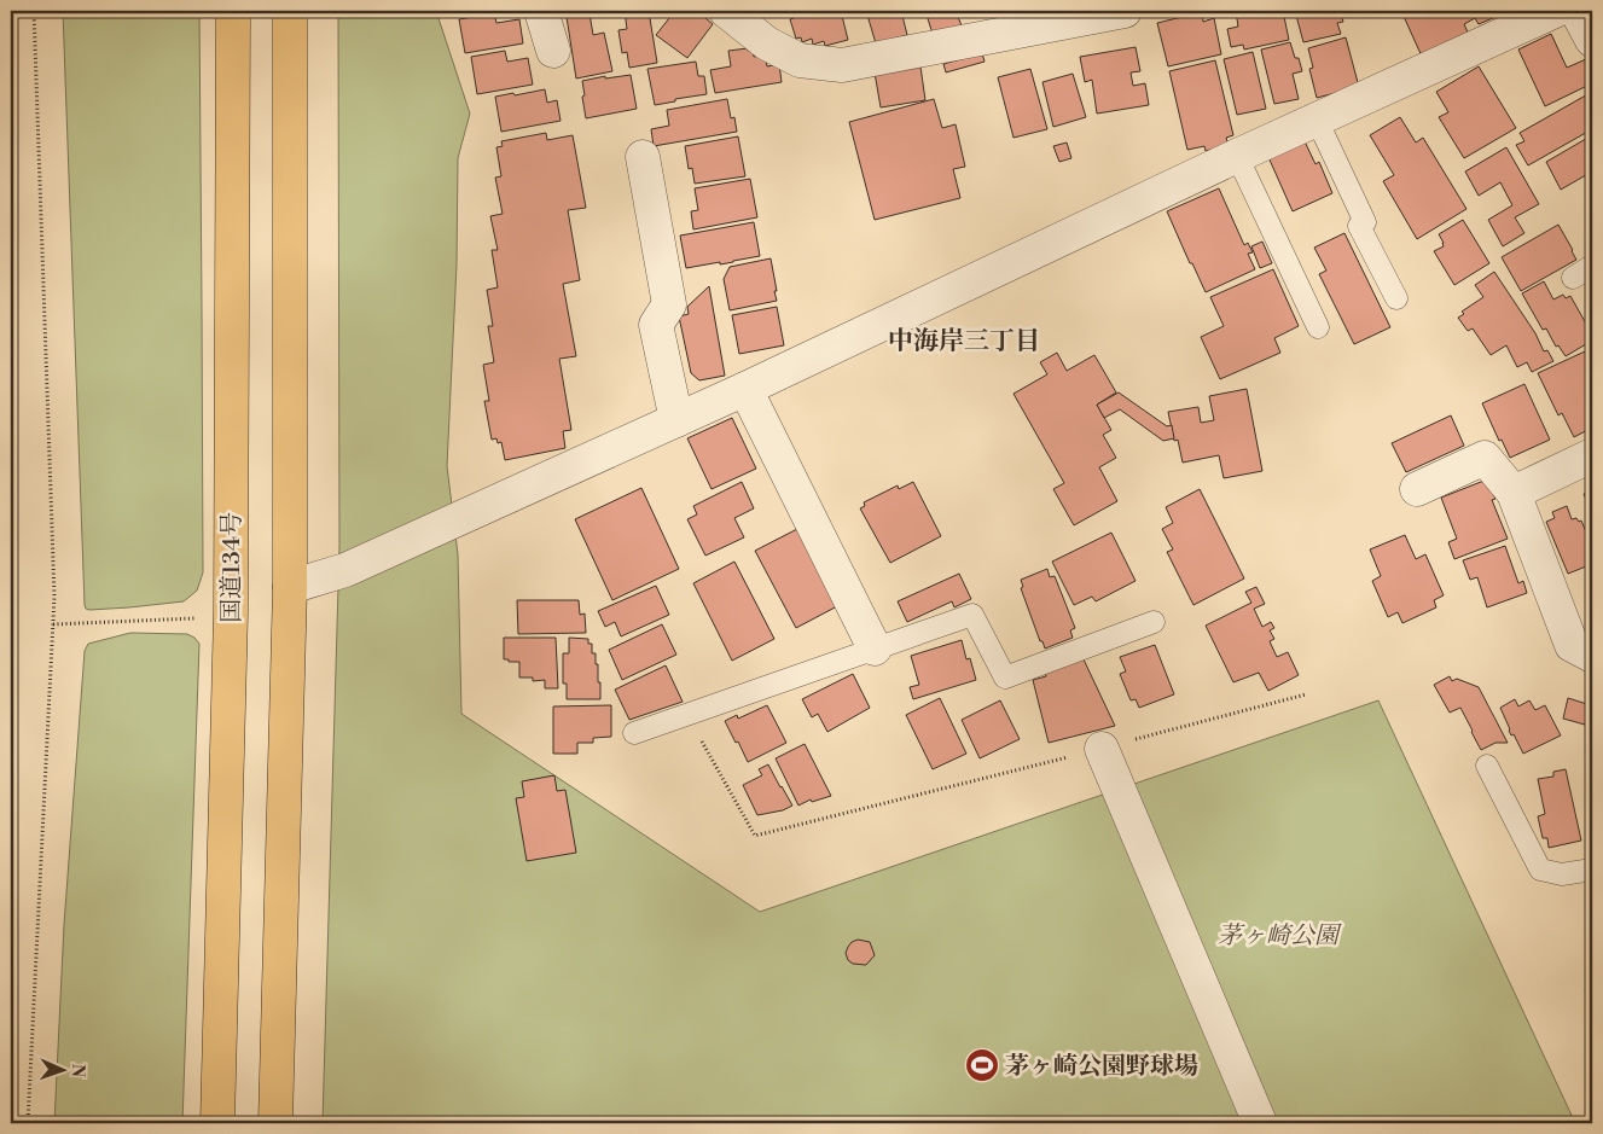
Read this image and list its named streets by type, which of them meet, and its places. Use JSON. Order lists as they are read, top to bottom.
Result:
{
  "streets": {
    "highway": ["国道134号"]
  },
  "districts": ["中海岸三丁目"],
  "parks": ["茅ヶ崎公園"],
  "places": {
    "sports": ["茅ヶ崎公園野球場"]
  },
  "north": "right"
}
